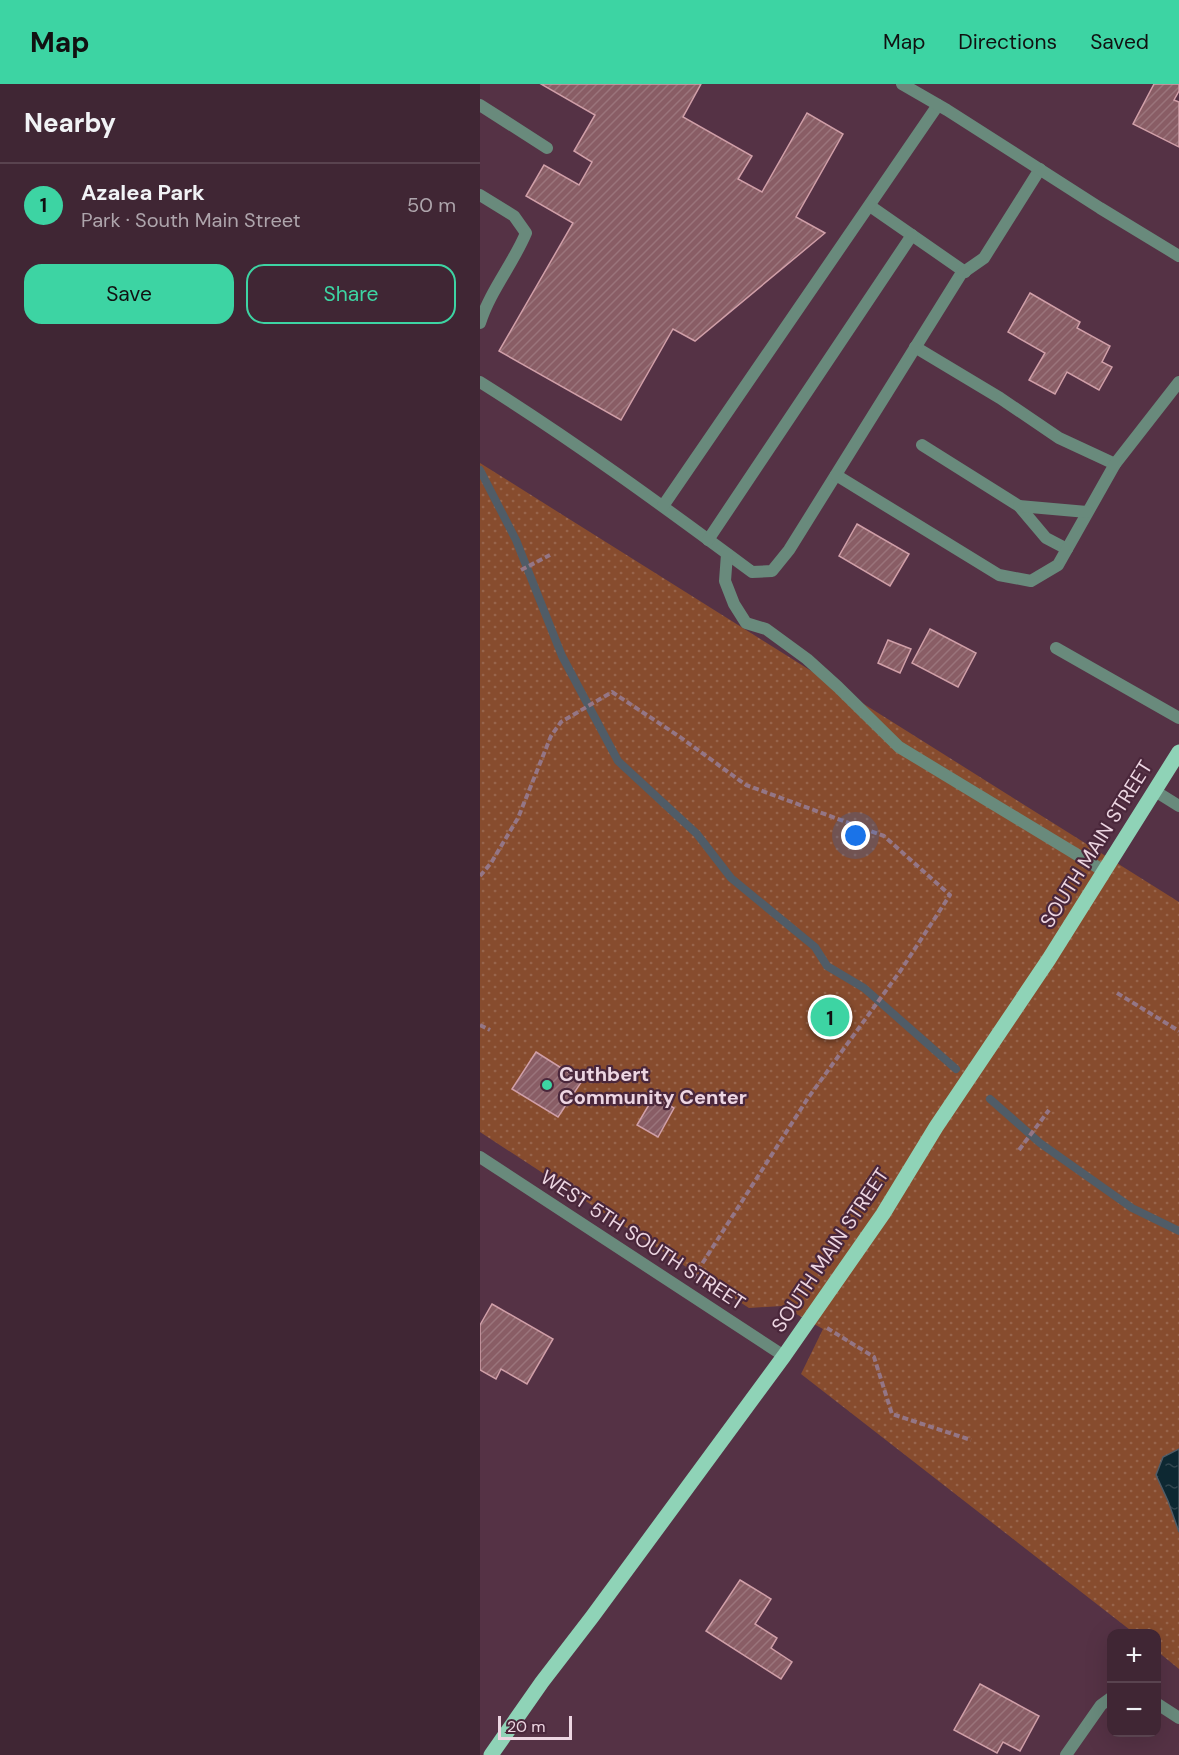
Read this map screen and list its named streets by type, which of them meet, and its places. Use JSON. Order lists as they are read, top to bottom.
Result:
{
  "streets": {
    "main road": ["SOUTH MAIN STREET"],
    "street": ["WEST 5TH SOUTH STREET"]
  },
  "crossings": [
    ["SOUTH MAIN STREET", "WEST 5TH SOUTH STREET"]
  ],
  "places": ["Cuthbert Community Center"],
  "scale_bar": "20 m",
  "page": {
    "header": "Map",
    "nav": ["Map", "Directions", "Saved"],
    "heading": "Nearby",
    "list": [
      {
        "mark": "1",
        "name": "Azalea Park",
        "note": "Park · South Main Street",
        "value": "50 m"
      }
    ],
    "buttons": ["Save", "Share"],
    "pins": "1",
    "map_buttons": ["+", "−"],
    "scale": "20 m"
  }
}
